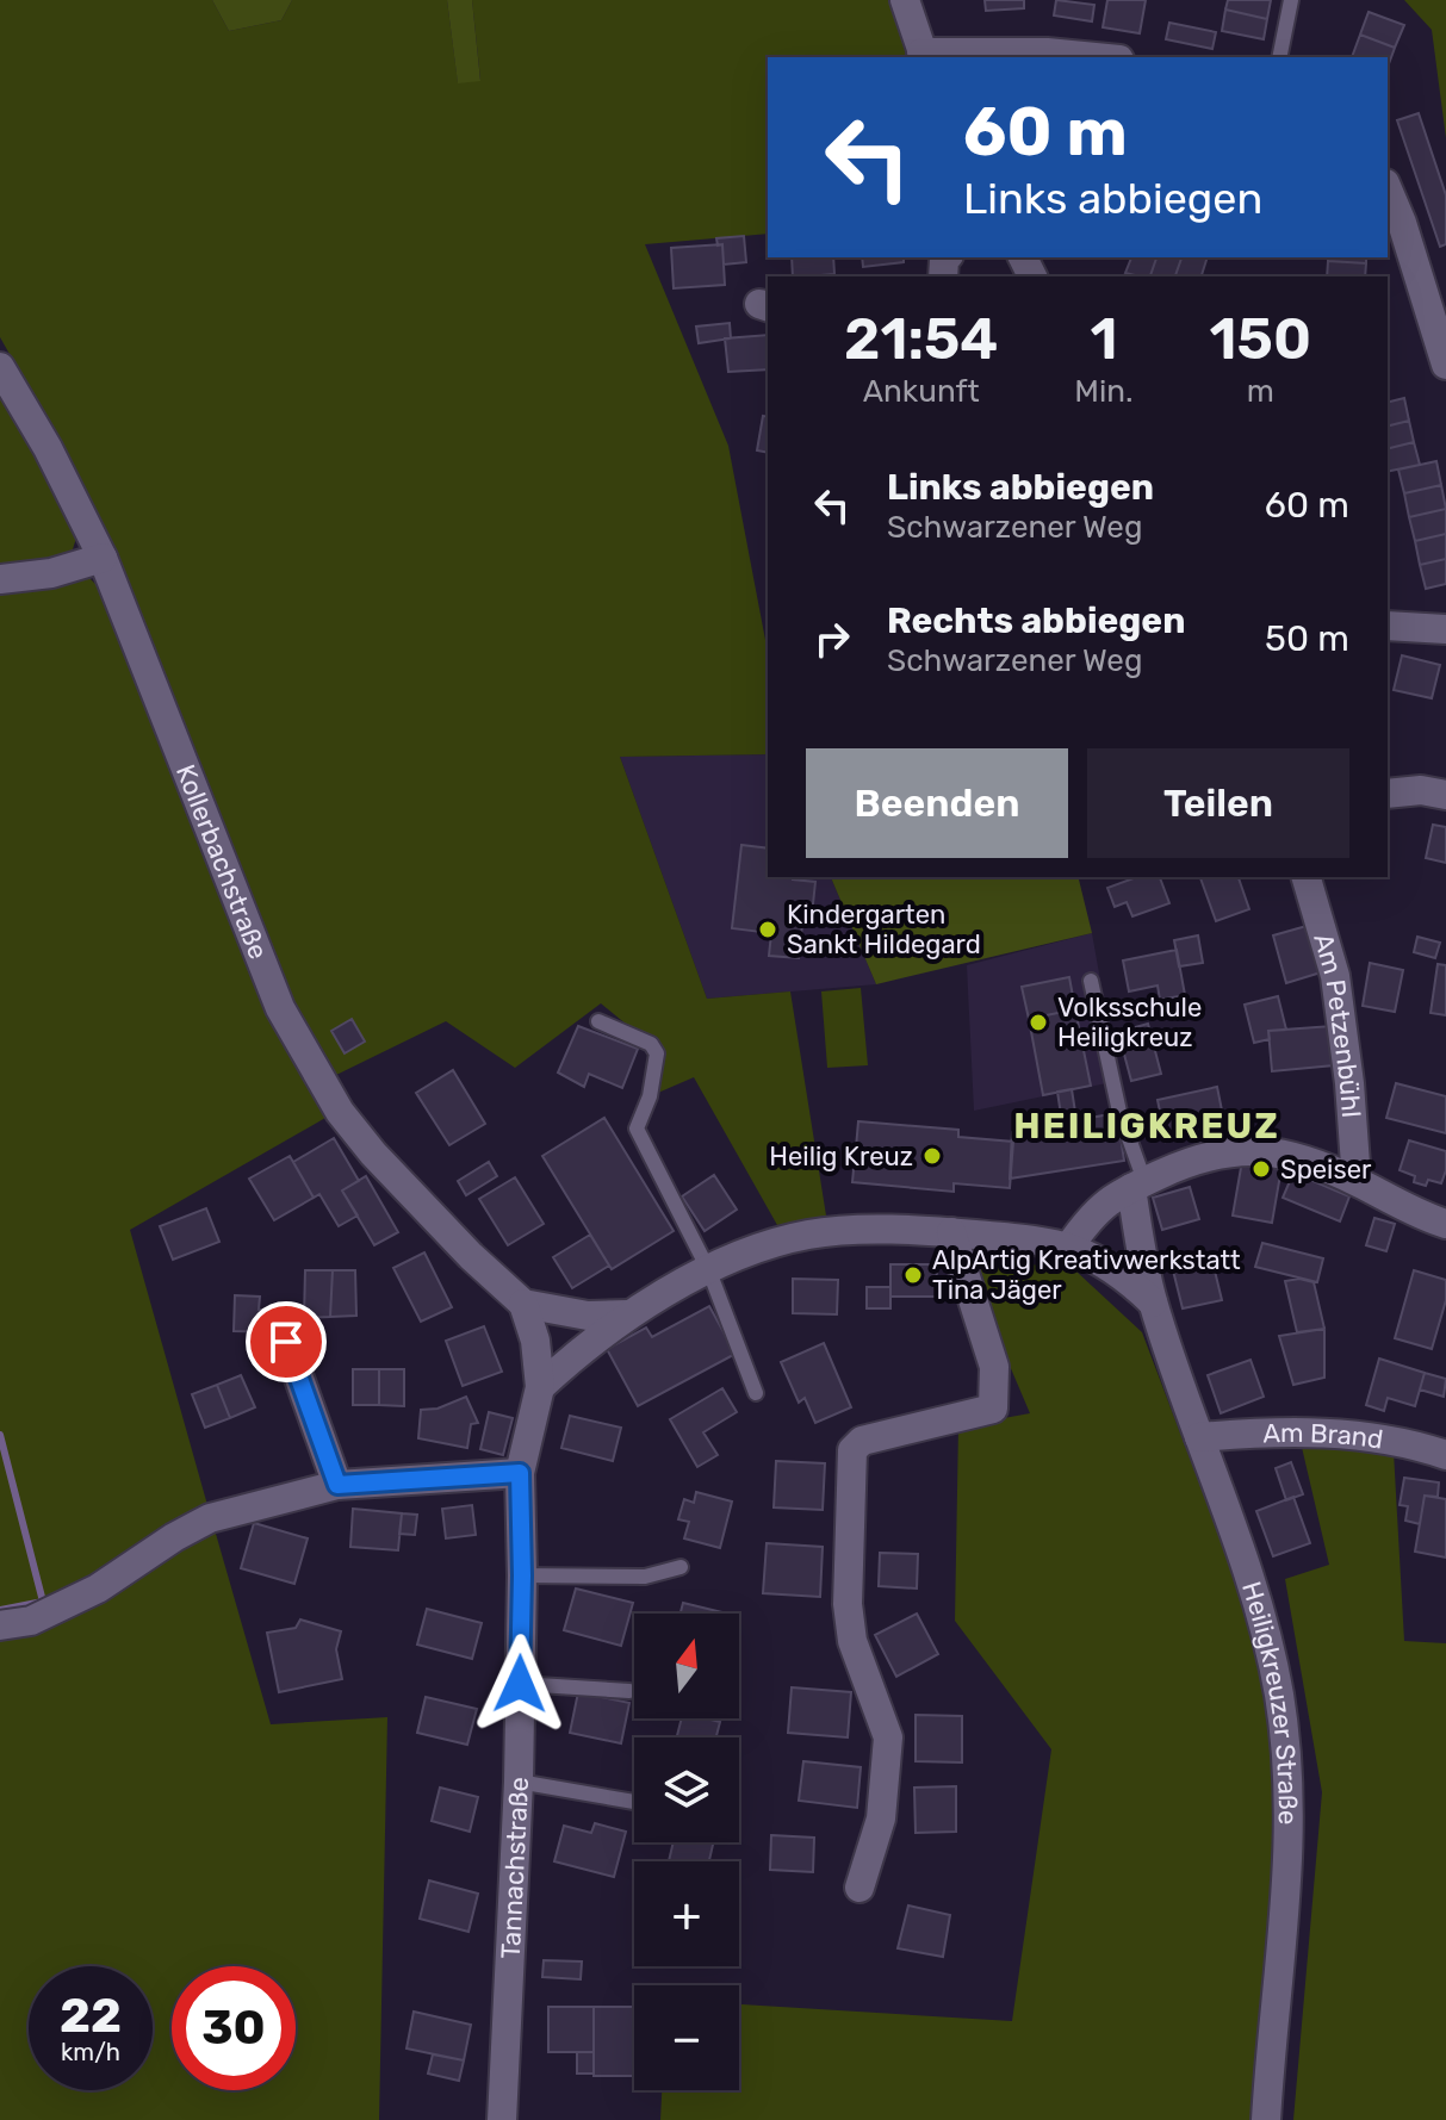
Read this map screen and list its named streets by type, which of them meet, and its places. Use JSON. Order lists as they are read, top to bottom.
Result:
{
  "streets": {
    "street": [
      "Kollerbachstraße",
      "Am Petzenbühl",
      "Am Brand",
      "Heiligkreuzer Straße",
      "Tannachstraße"
    ]
  },
  "crossings": [
    ["Kollerbachstraße", "Tannachstraße"],
    ["Am Brand", "Heiligkreuzer Straße"]
  ],
  "districts": ["HEILIGKREUZ"],
  "places": [
    "Kindergarten Sankt Hildegard",
    "Volksschule Heiligkreuz",
    "Heilig Kreuz",
    "Speiser",
    "AlpArtig Kreativwerkstatt Tina Jäger"
  ],
  "north": "top",
  "page": {
    "turn": ["60 m", "Links abbiegen"],
    "eta": [
      "21:54",
      "Ankunft",
      "1",
      "Min.",
      "150",
      "m"
    ],
    "list": [
      {
        "name": "Links abbiegen",
        "note": "Schwarzener Weg",
        "value": "60 m"
      },
      {
        "name": "Rechts abbiegen",
        "note": "Schwarzener Weg",
        "value": "50 m"
      }
    ],
    "buttons": ["Beenden", "Teilen"],
    "map_buttons": ["+", "−"],
    "speed": "22 km/h",
    "limit": "30"
  }
}
